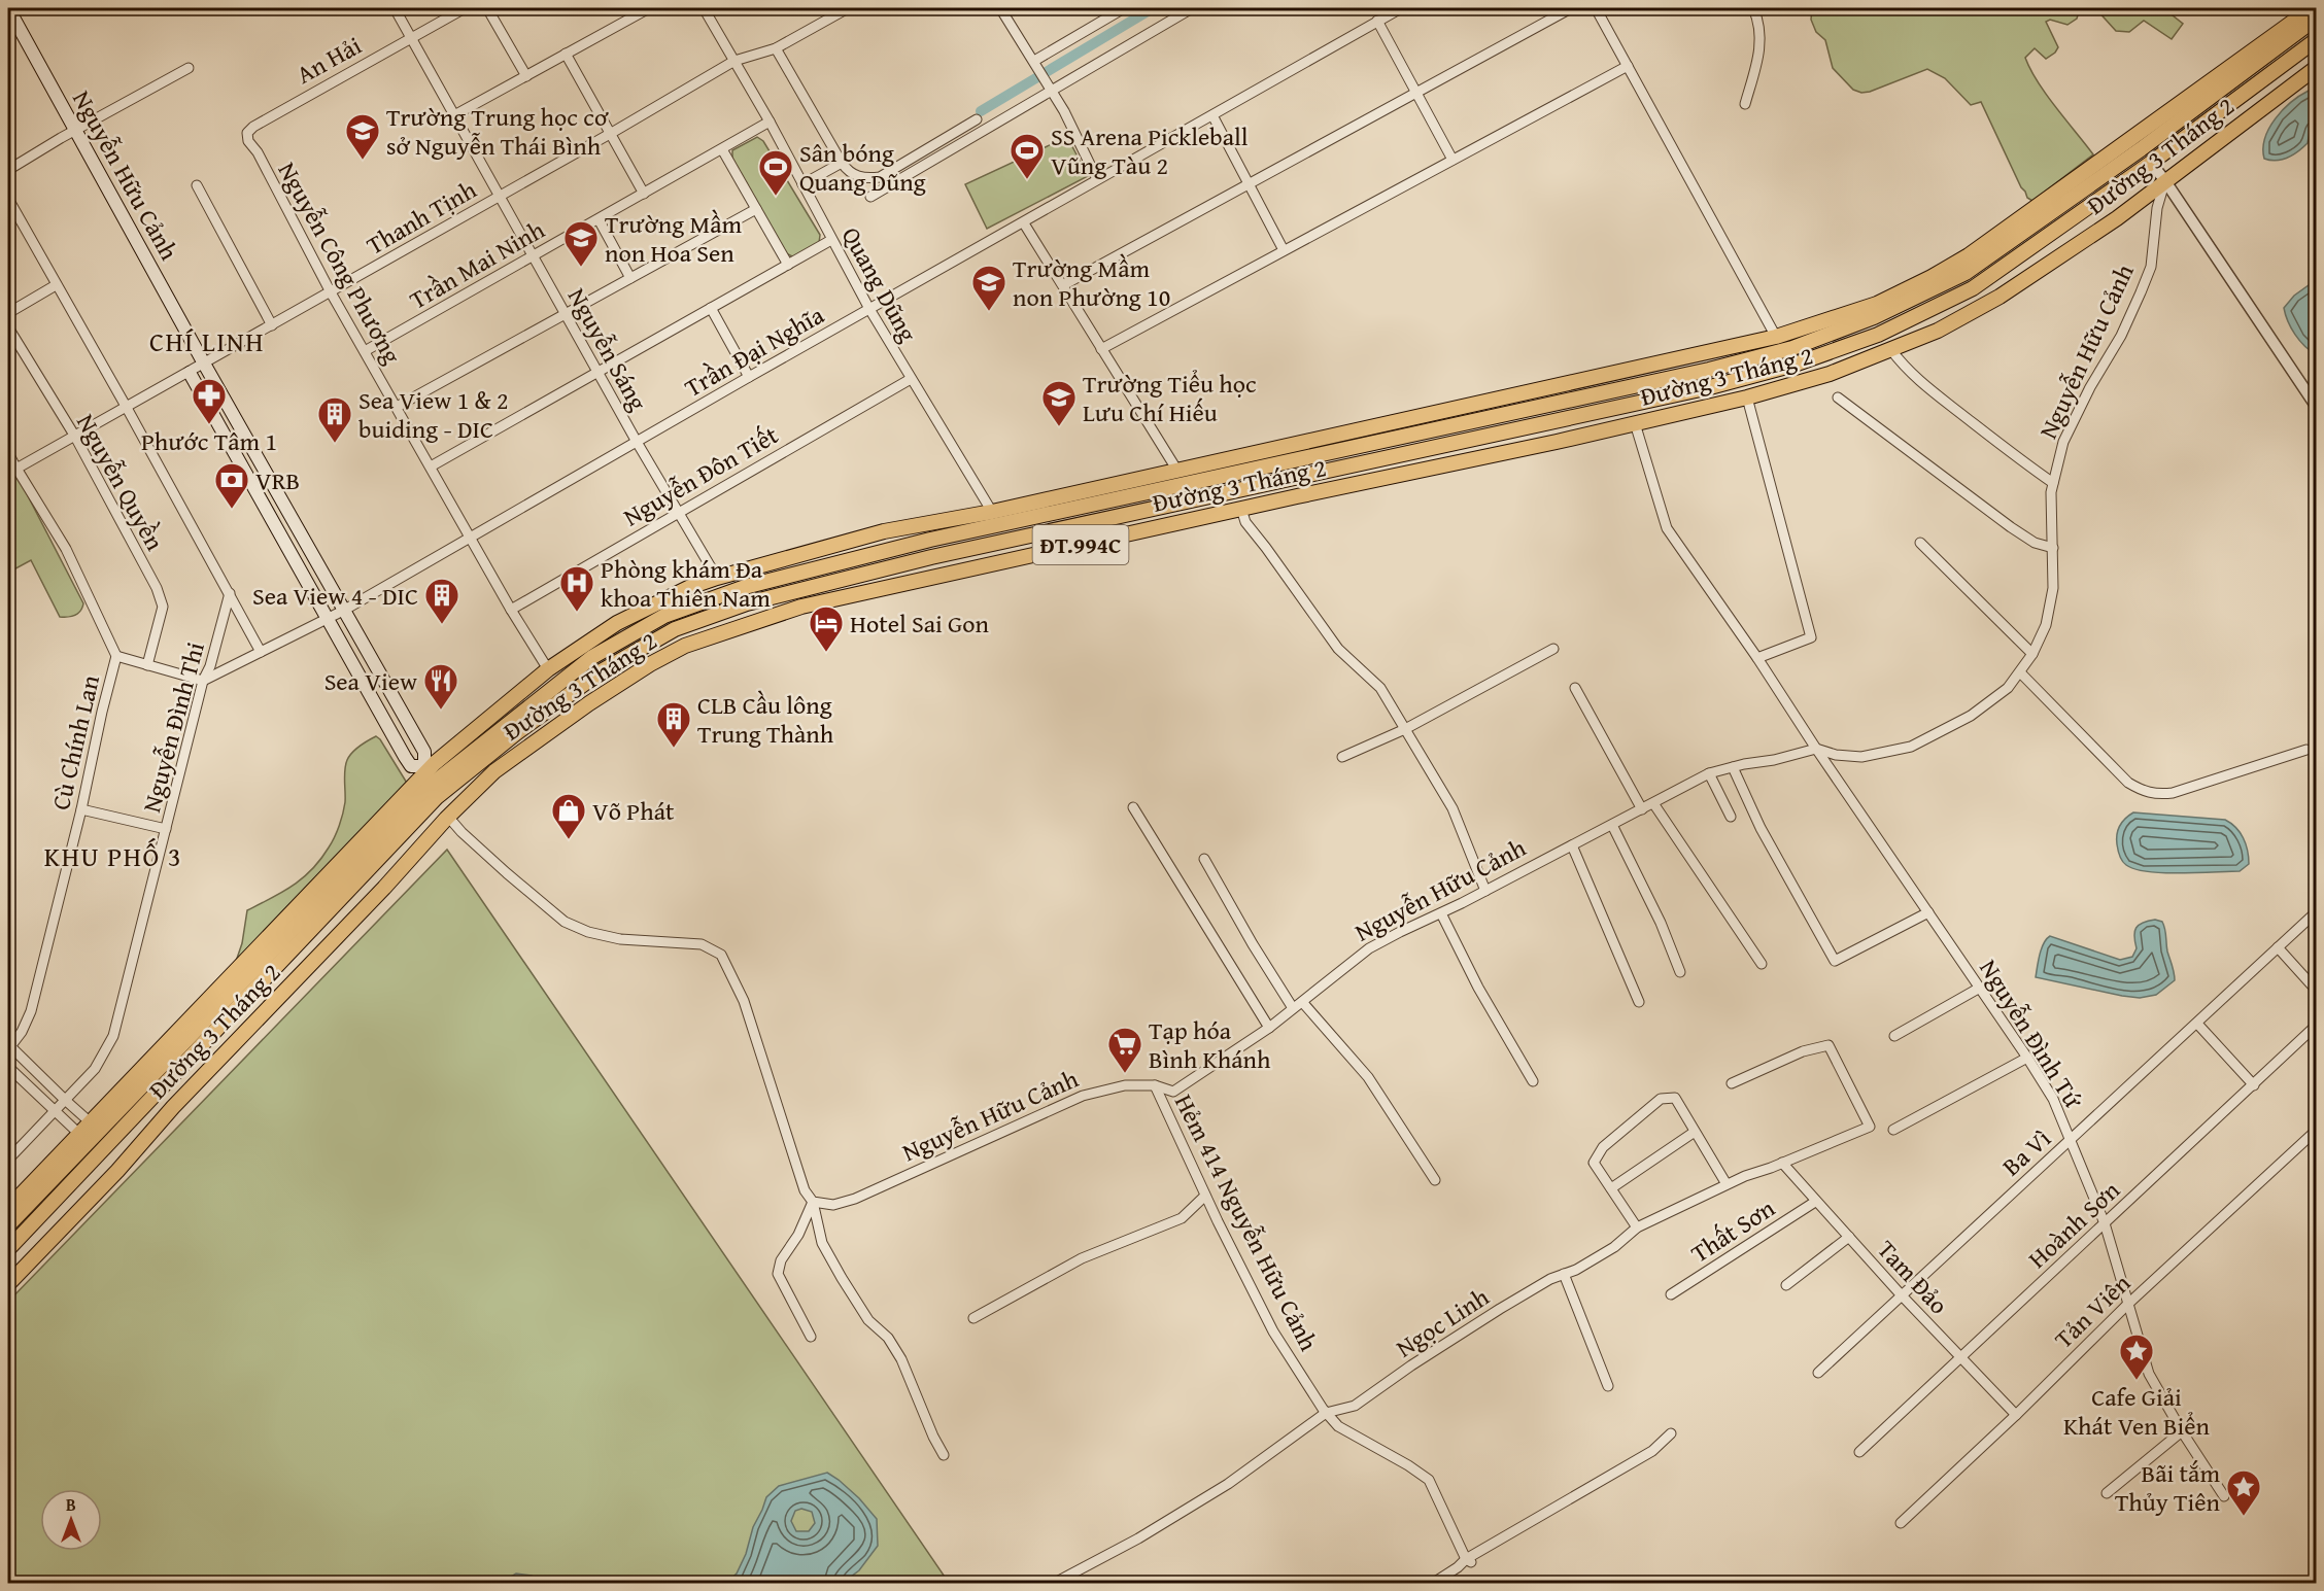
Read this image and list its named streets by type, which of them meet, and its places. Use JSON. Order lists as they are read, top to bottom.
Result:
{
  "streets": {
    "main road": ["Đường 3 Tháng 2", "Nguyễn Hữu Cảnh", "ĐT.994C"],
    "street": [
      "An Hải",
      "Thanh Tịnh",
      "Nguyễn Công Phương",
      "Trần Mai Ninh",
      "Quang Dũng",
      "Nguyễn Sáng",
      "Trần Đại Nghĩa",
      "Nguyễn Đôn Tiết",
      "Nguyễn Quyền",
      "Nguyễn Đình Thi",
      "Cù Chính Lan",
      "Nguyễn Đình Tứ",
      "Ba Vì",
      "Hẻm 414 Nguyễn Hữu Cảnh",
      "Hoành Sơn",
      "Thất Sơn",
      "Tam Đảo",
      "Tản Viên",
      "Ngọc Linh"
    ]
  },
  "crossings": [
    ["An Hải", "Nguyễn Công Phương"],
    ["An Hải", "Nguyễn Sáng"],
    ["Đường 3 Tháng 2", "Nguyễn Hữu Cảnh"],
    ["Đường 3 Tháng 2", "Nguyễn Công Phương"],
    ["Đường 3 Tháng 2", "Quang Dũng"],
    ["Đường 3 Tháng 2", "Nguyễn Sáng"],
    ["Đường 3 Tháng 2", "Nguyễn Đình Tứ"],
    ["Nguyễn Hữu Cảnh", "Thanh Tịnh"],
    ["Nguyễn Hữu Cảnh", "Trần Đại Nghĩa"],
    ["Nguyễn Hữu Cảnh", "Nguyễn Đình Tứ"],
    ["Nguyễn Hữu Cảnh", "Hẻm 414 Nguyễn Hữu Cảnh"],
    ["Thanh Tịnh", "Nguyễn Công Phương"],
    ["Thanh Tịnh", "Quang Dũng"],
    ["Thanh Tịnh", "Nguyễn Sáng"],
    ["Thanh Tịnh", "Nguyễn Quyền"],
    ["Thanh Tịnh", "Cù Chính Lan"],
    ["Nguyễn Công Phương", "Trần Mai Ninh"],
    ["Nguyễn Công Phương", "Trần Đại Nghĩa"],
    ["Nguyễn Công Phương", "Nguyễn Đôn Tiết"],
    ["Trần Mai Ninh", "Quang Dũng"],
    ["Trần Mai Ninh", "Nguyễn Sáng"],
    ["Quang Dũng", "Trần Đại Nghĩa"],
    ["Quang Dũng", "Nguyễn Đôn Tiết"],
    ["Nguyễn Sáng", "Trần Đại Nghĩa"],
    ["Nguyễn Sáng", "Nguyễn Đôn Tiết"],
    ["Trần Đại Nghĩa", "Nguyễn Đình Thi"],
    ["Nguyễn Đình Tứ", "Ba Vì"],
    ["Nguyễn Đình Tứ", "Hoành Sơn"],
    ["Nguyễn Đình Tứ", "Tản Viên"],
    ["Ba Vì", "Tam Đảo"],
    ["Hẻm 414 Nguyễn Hữu Cảnh", "Ngọc Linh"],
    ["Hoành Sơn", "Tam Đảo"],
    ["Thất Sơn", "Tam Đảo"],
    ["Tam Đảo", "Tản Viên"],
    ["Tam Đảo", "Ngọc Linh"]
  ],
  "districts": ["CHÍ LINH", "KHU PHỐ 3"],
  "places": {
    "school or university": [
      "Trường Trung học cơ sở Nguyễn Thái Bình",
      "Trường Mầm non Hoa Sen",
      "Trường Mầm non Phường 10",
      "Trường Tiểu học Lưu Chí Hiếu"
    ],
    "sports": ["SS Arena Pickleball Vũng Tàu 2", "Sân bóng Quang Dũng"],
    "pharmacy": ["Phước Tâm 1"],
    "building": ["Sea View 1 & 2 buiding - DIC", "Sea View 4 - DIC", "CLB Cầu lông Trung Thành"],
    "bank": ["VRB"],
    "hospital": ["Phòng khám Đa khoa Thiên Nam"],
    "hotel": ["Hotel Sai Gon"],
    "restaurant": ["Sea View"],
    "shop": ["Võ Phát"],
    "supermarket": ["Tạp hóa Bình Khánh"],
    "place": ["Cafe Giải Khát Ven Biển", "Bãi tắm Thủy Tiên"]
  },
  "north": "top"
}
